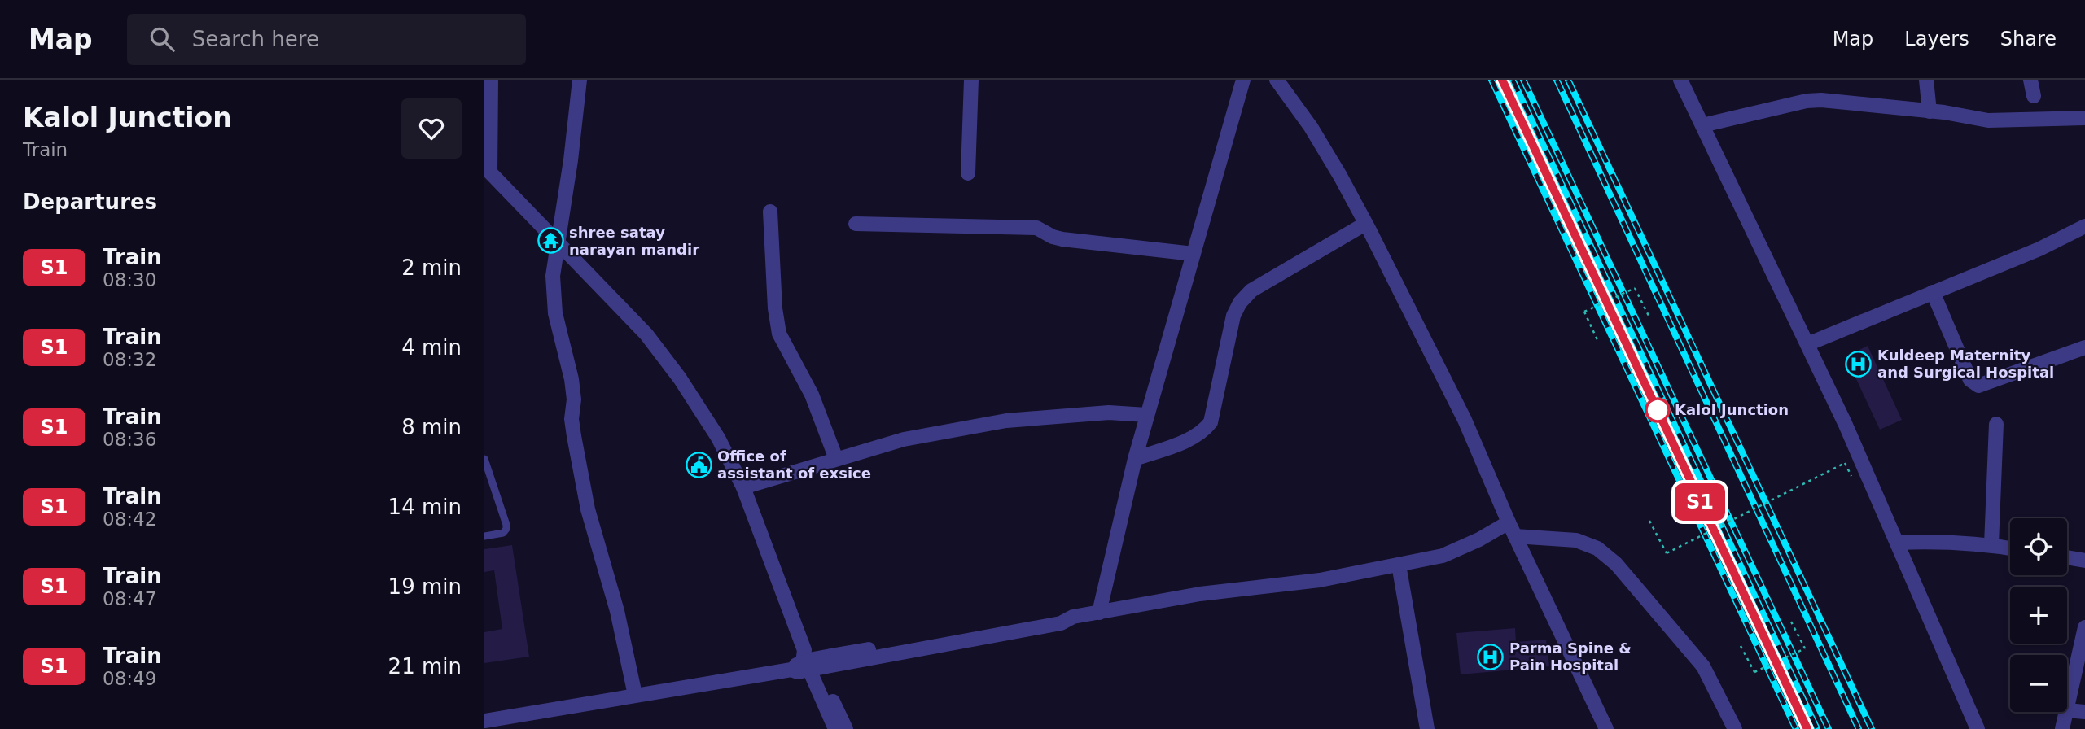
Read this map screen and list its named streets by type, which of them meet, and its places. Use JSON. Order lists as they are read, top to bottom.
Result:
{
  "places": {
    "temple": ["shree satay narayan mandir"],
    "hospital": ["Kuldeep Maternity and Surgical Hospital", "Parma Spine & Pain Hospital"],
    "other": ["Kalol Junction"],
    "public building": ["Office of assistant of exsice"]
  },
  "page": {
    "header": "Map",
    "search": "Search here",
    "nav": ["Map", "Layers", "Share"],
    "heading": [
      ["Kalol Junction", "Train"],
      "Departures"
    ],
    "on_map": "S1",
    "list": [
      {
        "mark": "S1",
        "name": "Train",
        "note": "08:30",
        "value": "2 min"
      },
      {
        "mark": "S1",
        "name": "Train",
        "note": "08:32",
        "value": "4 min"
      },
      {
        "mark": "S1",
        "name": "Train",
        "note": "08:36",
        "value": "8 min"
      },
      {
        "mark": "S1",
        "name": "Train",
        "note": "08:42",
        "value": "14 min"
      },
      {
        "mark": "S1",
        "name": "Train",
        "note": "08:47",
        "value": "19 min"
      },
      {
        "mark": "S1",
        "name": "Train",
        "note": "08:49",
        "value": "21 min"
      }
    ],
    "map_buttons": ["+", "−"]
  }
}
